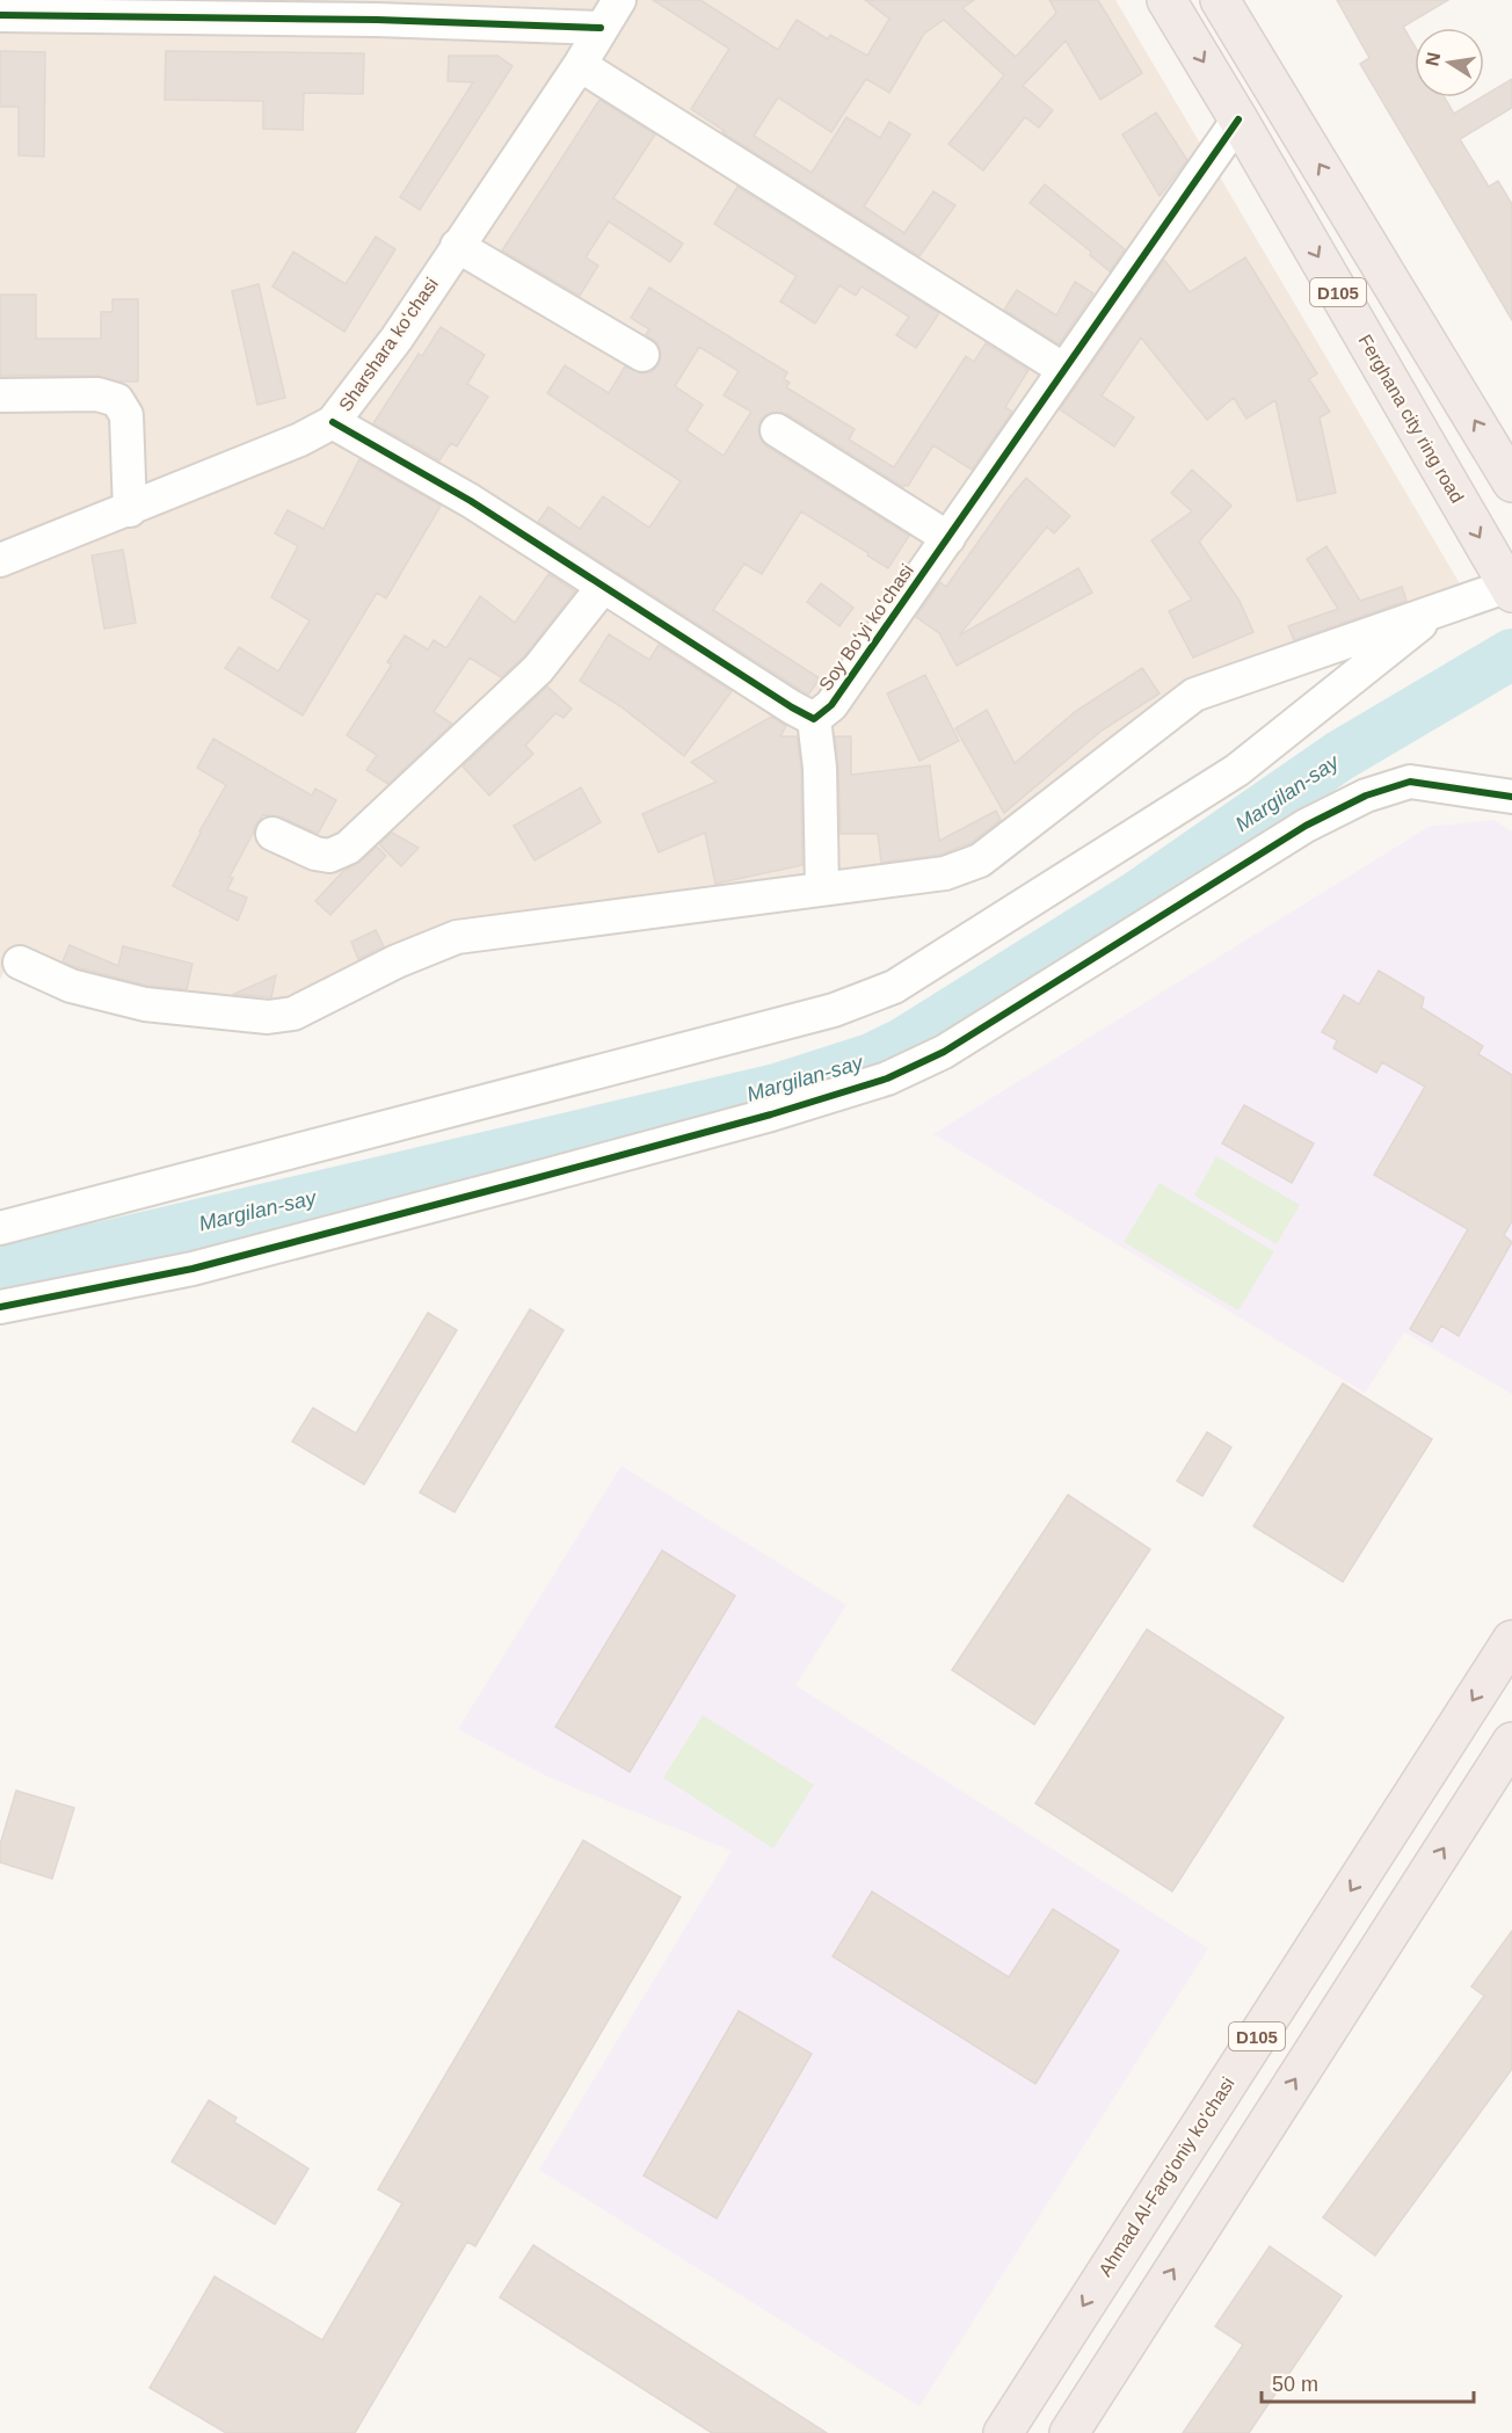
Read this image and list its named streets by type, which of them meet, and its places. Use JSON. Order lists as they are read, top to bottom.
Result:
{
  "streets": {
    "highway": ["D105", "Ferghana city ring road", "Ahmad Al-Farg'oniy ko'chasi"],
    "street": ["Sharshara koʻchasi", "Soy Boʻyi koʻchasi"]
  },
  "crossings": [
    ["Ferghana city ring road", "Soy Boʻyi koʻchasi"]
  ],
  "water": ["Margilan-say"],
  "scale_bar": "50 m",
  "north": "left"
}
